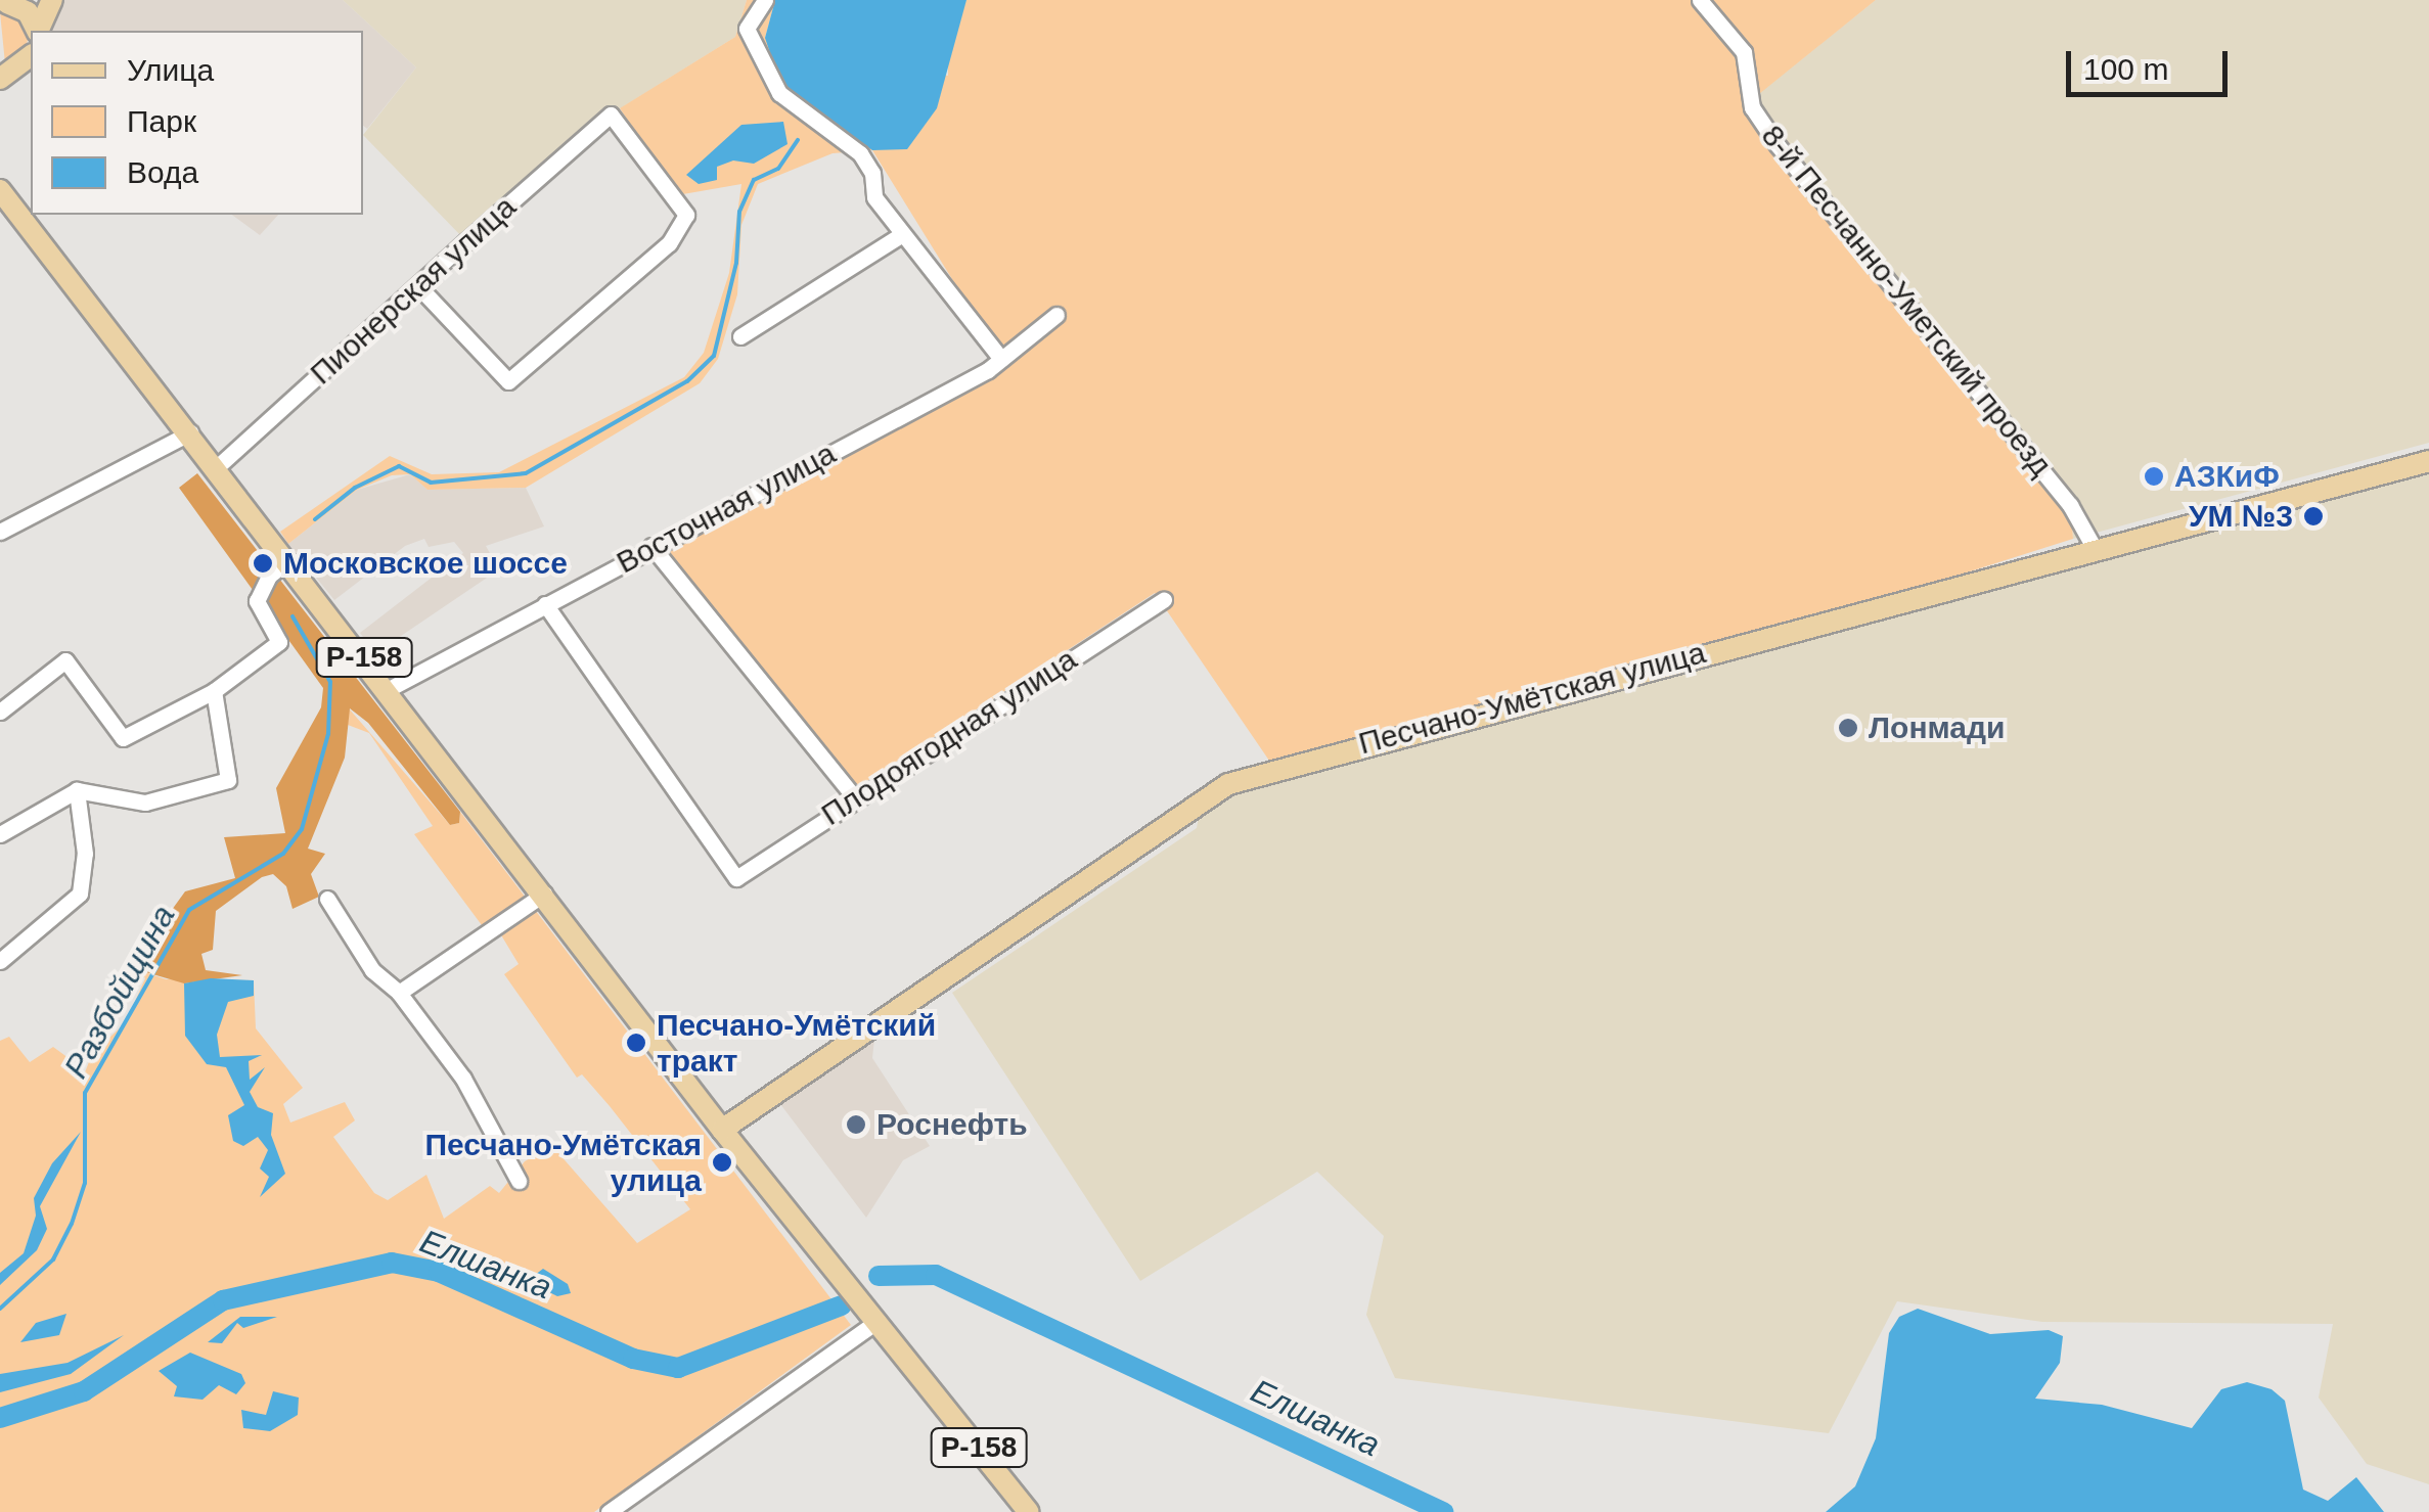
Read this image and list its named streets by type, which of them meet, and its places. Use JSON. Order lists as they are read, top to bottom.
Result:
{
  "streets": {
    "main road": ["Р-158", "Песчано-Умётская улица"],
    "street": [
      "Пионерская улица",
      "8-й Песчанно-Уметский проезд",
      "Восточная улица",
      "Плодоягодная улица"
    ]
  },
  "crossings": [
    ["Пионерская улица", "Р-158"],
    ["8-й Песчанно-Уметский проезд", "Песчано-Умётская улица"],
    ["Восточная улица", "Р-158"],
    ["Восточная улица", "Плодоягодная улица"],
    ["Р-158", "Песчано-Умётская улица"]
  ],
  "water": ["Разбойщина", "Елшанка"],
  "places": [
    "АЗКиФ",
    "УМ №3",
    "Московское шоссе",
    "Лонмади",
    "Песчано-Умётский тракт",
    "Роснефть",
    "Песчано-Умётская улица"
  ],
  "legend": ["Улица", "Парк", "Вода"],
  "scale_bar": "100 m"
}
